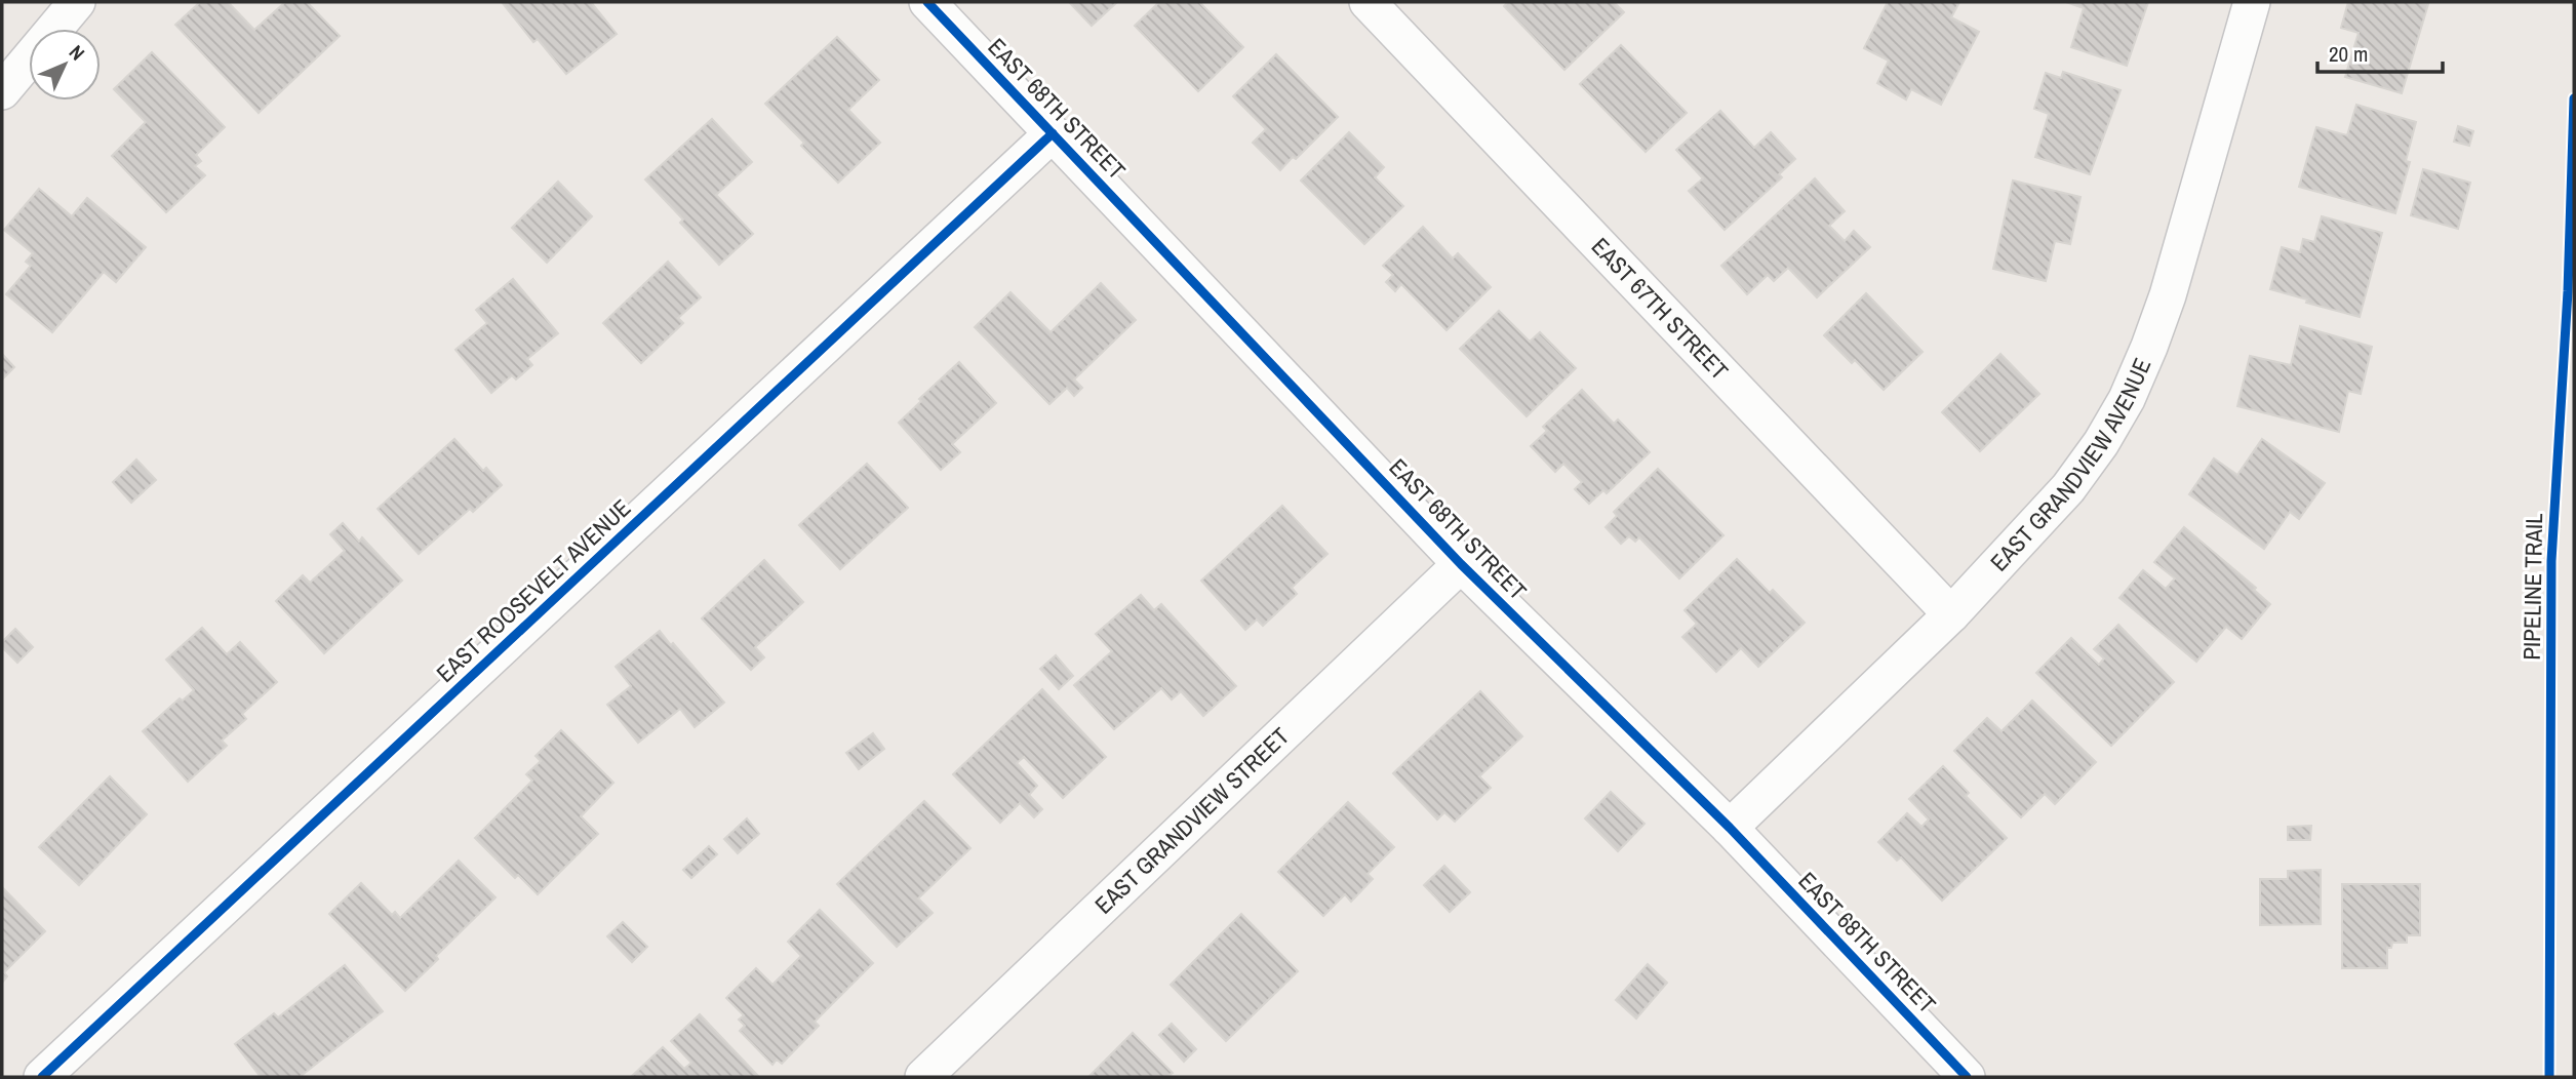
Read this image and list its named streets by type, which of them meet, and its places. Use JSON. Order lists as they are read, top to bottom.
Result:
{
  "streets": {
    "street": [
      "EAST 68TH STREET",
      "EAST 67TH STREET",
      "EAST GRANDVIEW AVENUE",
      "EAST ROOSEVELT AVENUE",
      "EAST GRANDVIEW STREET"
    ],
    "cycle path": ["PIPELINE TRAIL"]
  },
  "crossings": [
    ["EAST 68TH STREET", "EAST GRANDVIEW AVENUE"],
    ["EAST 68TH STREET", "EAST ROOSEVELT AVENUE"],
    ["EAST 68TH STREET", "EAST GRANDVIEW STREET"],
    ["EAST 67TH STREET", "EAST GRANDVIEW AVENUE"]
  ],
  "scale_bar": "20 m",
  "north": "top right"
}
